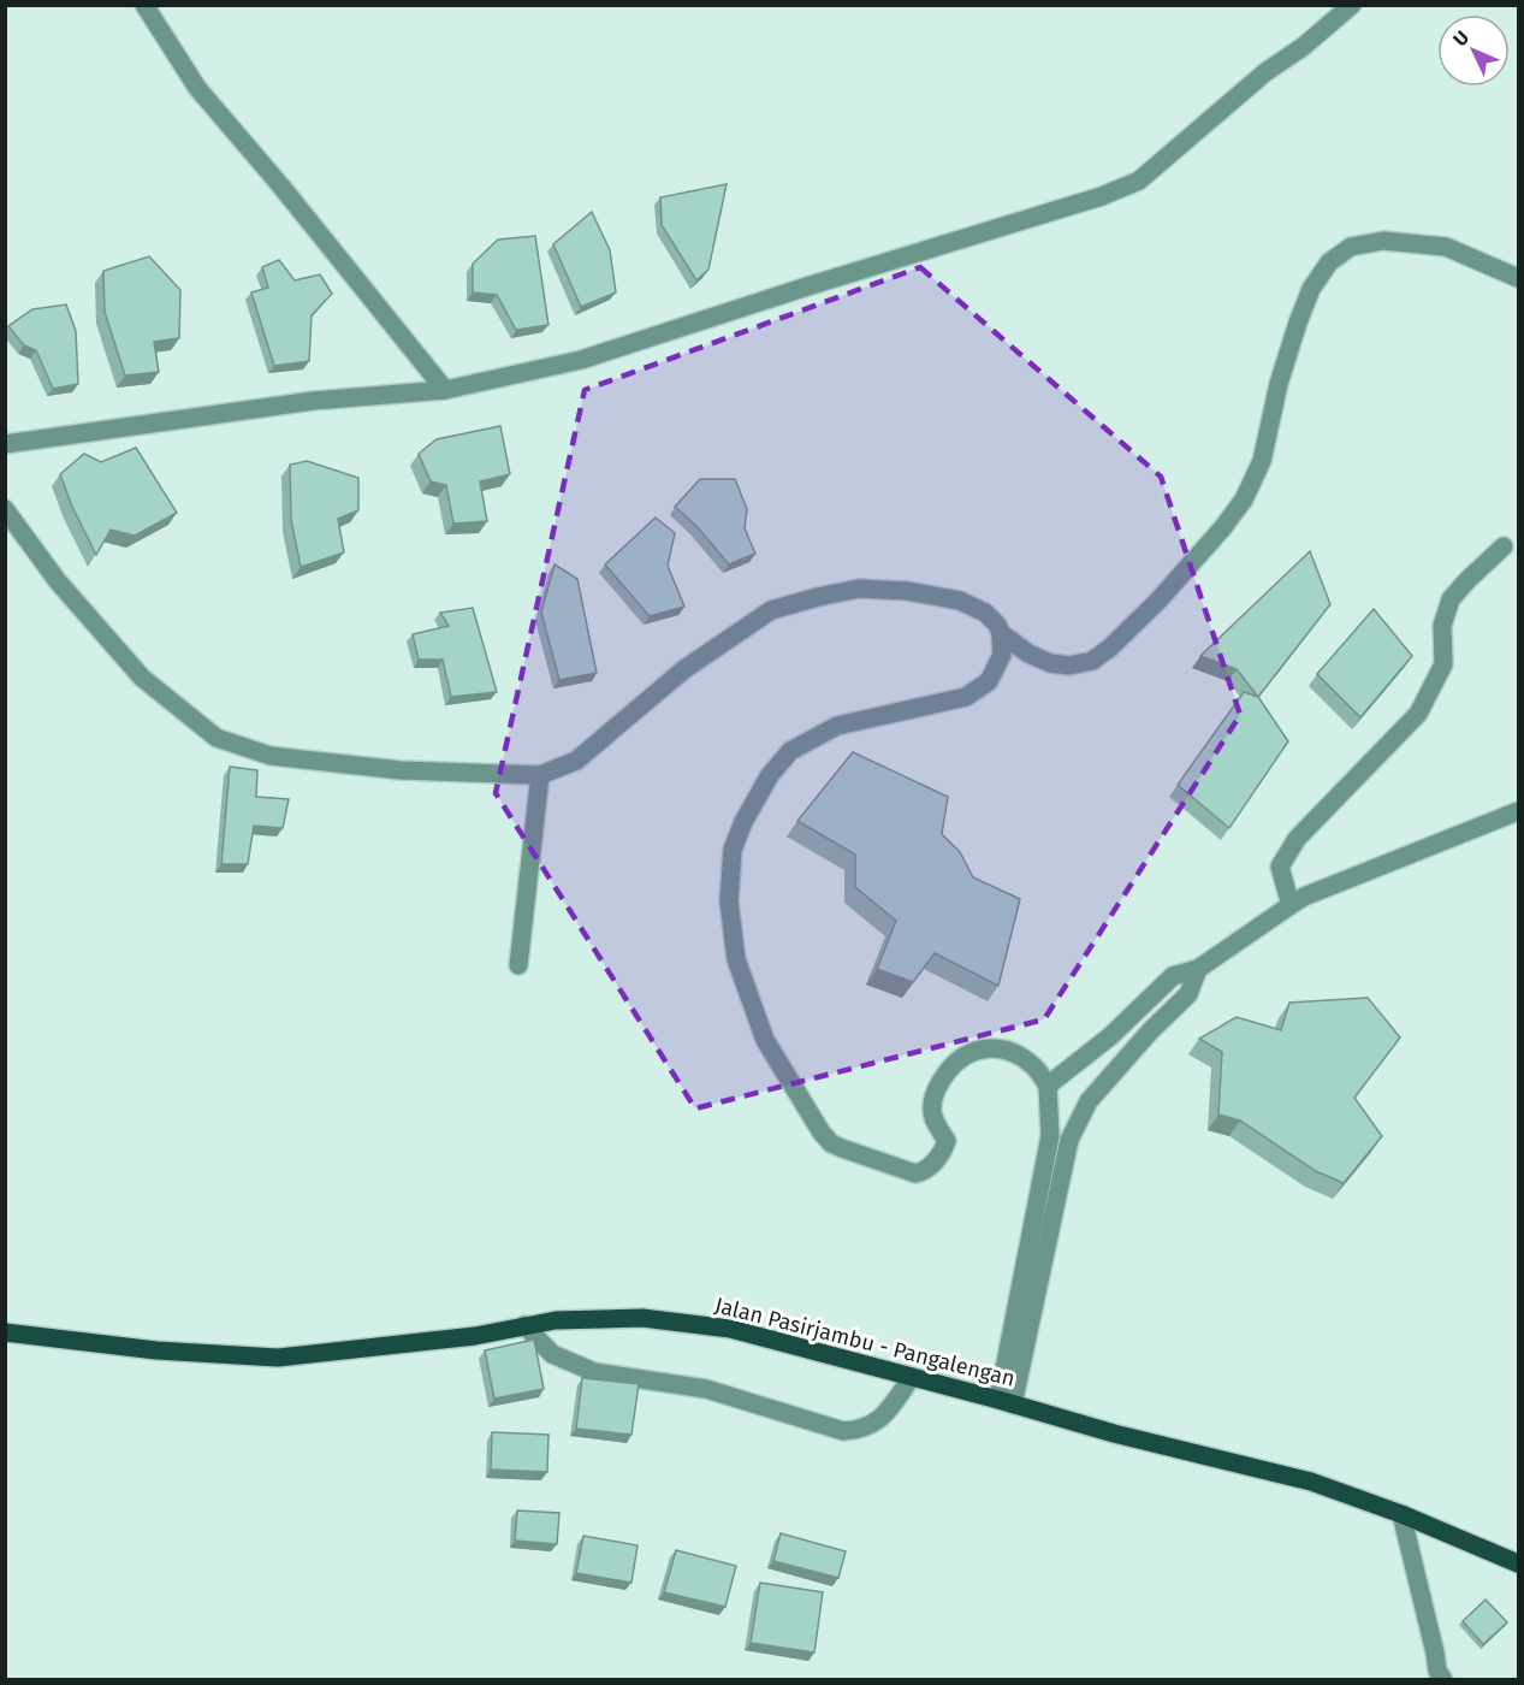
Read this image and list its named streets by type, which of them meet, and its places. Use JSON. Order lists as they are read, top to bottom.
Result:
{
  "streets": {
    "main road": ["Jalan Pasirjambu - Pangalengan"]
  },
  "north": "top left"
}
